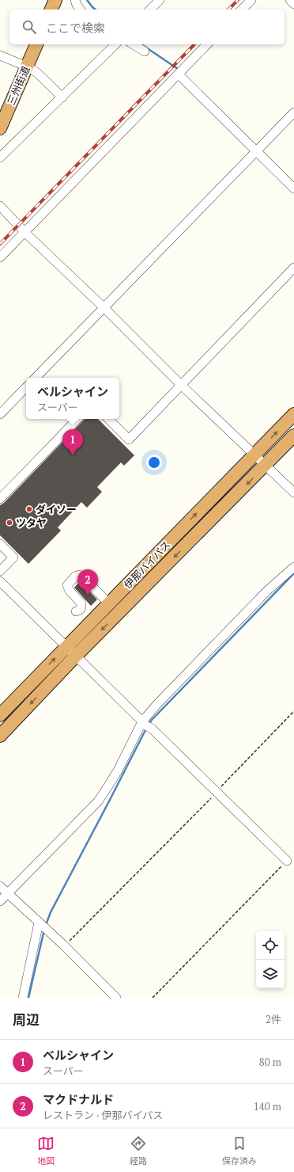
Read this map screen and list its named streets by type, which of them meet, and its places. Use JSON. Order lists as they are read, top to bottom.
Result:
{
  "streets": {
    "highway": ["三州街道", "伊那バイパス"]
  },
  "places": ["ダイソー", "ツタヤ"],
  "page": {
    "search": "ここで検索",
    "popup": ["ベルシャイン", "スーパー"],
    "pins": ["1", "2"],
    "heading": ["周辺", "2件"],
    "list": [
      {
        "mark": "1",
        "name": "ベルシャイン",
        "note": "スーパー",
        "value": "80 m"
      },
      {
        "mark": "2",
        "name": "マクドナルド",
        "note": "レストラン · 伊那バイパス",
        "value": "140 m"
      }
    ],
    "nav": ["地図", "経路", "保存済み"]
  }
}
